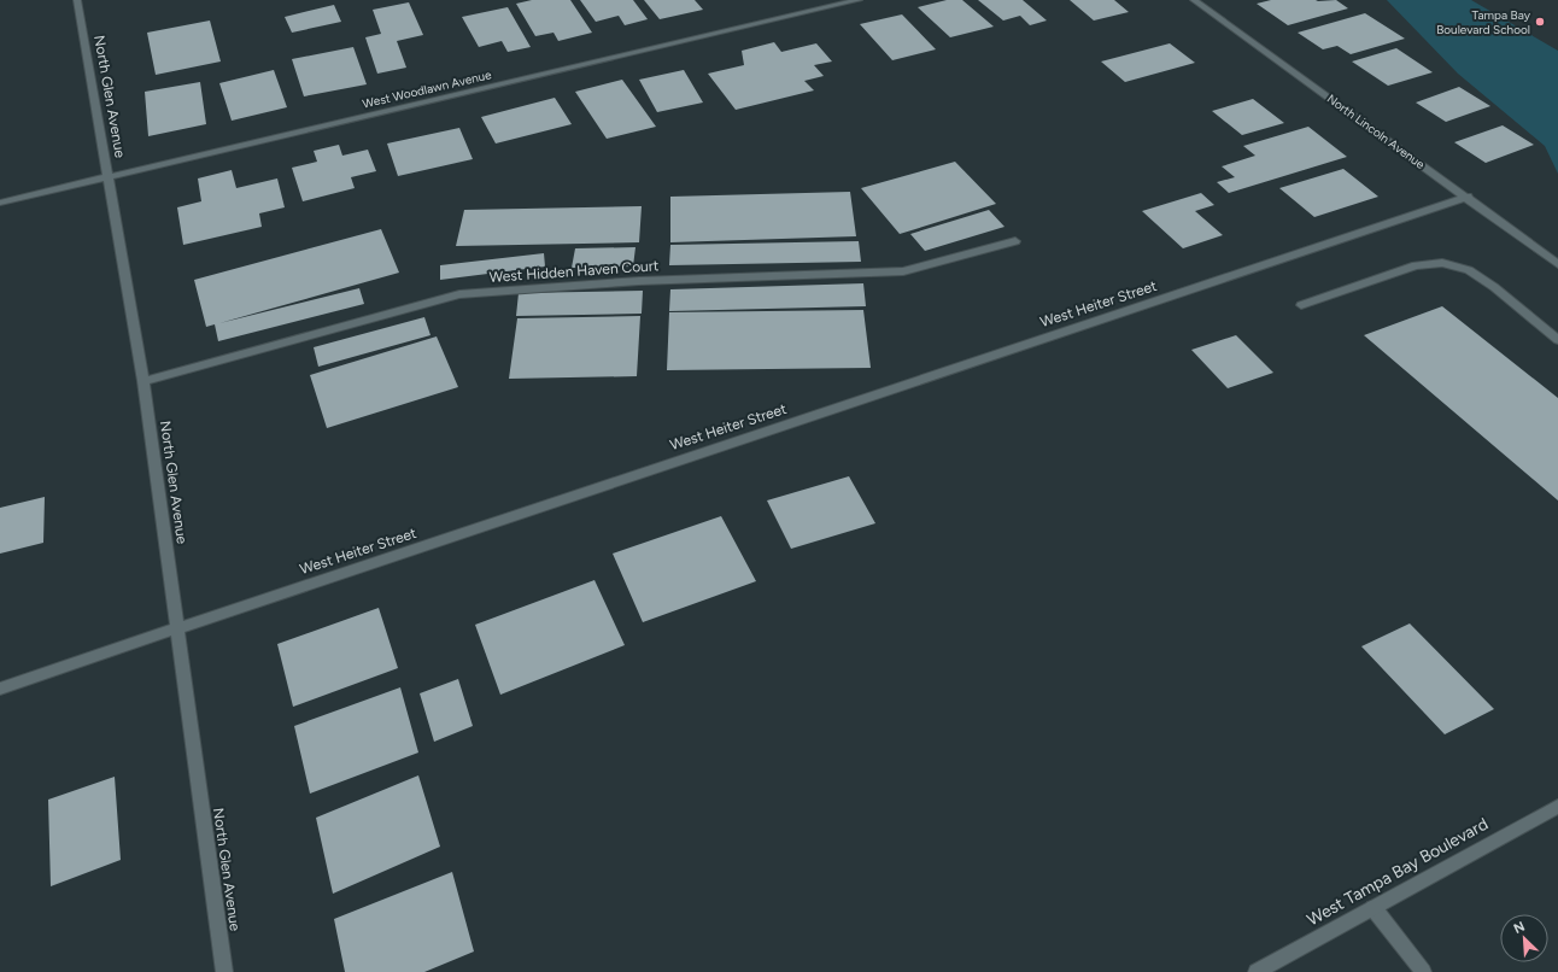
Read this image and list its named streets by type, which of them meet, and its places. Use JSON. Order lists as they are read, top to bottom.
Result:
{
  "streets": {
    "street": [
      "West Woodlawn Avenue",
      "North Glen Avenue",
      "North Lincoln Avenue",
      "West Hidden Haven Court",
      "West Heiter Street",
      "West Tampa Bay Boulevard"
    ]
  },
  "crossings": [
    ["West Woodlawn Avenue", "North Glen Avenue"],
    ["North Glen Avenue", "West Hidden Haven Court"],
    ["North Glen Avenue", "West Heiter Street"],
    ["North Lincoln Avenue", "West Heiter Street"]
  ],
  "places": ["Tampa Bay Boulevard School"],
  "north": "top left"
}
